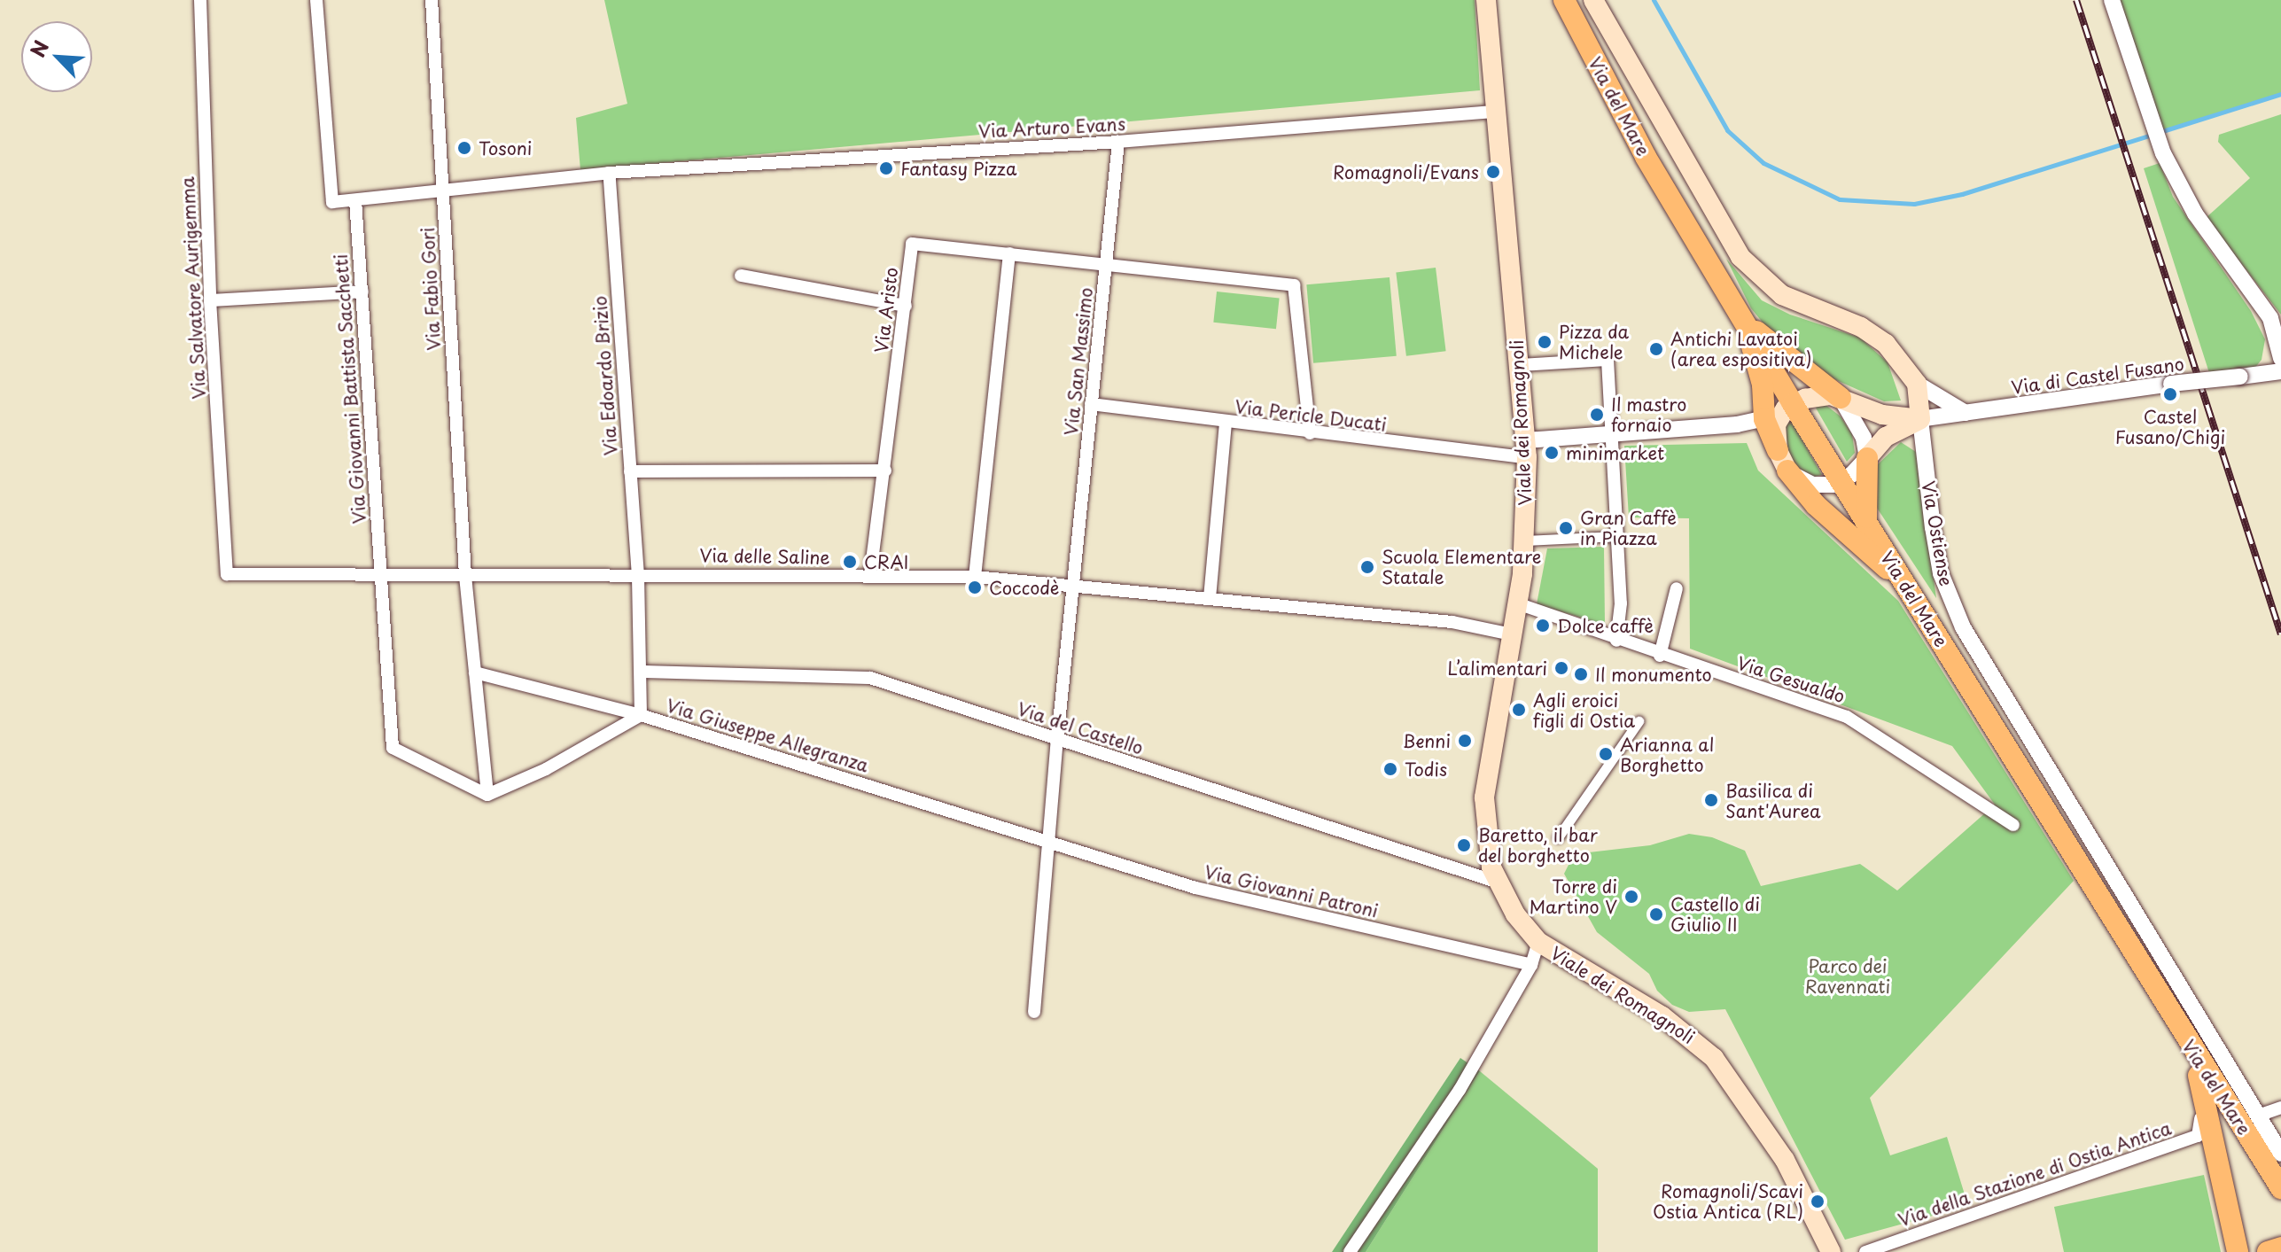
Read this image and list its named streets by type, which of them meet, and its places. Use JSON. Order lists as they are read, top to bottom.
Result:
{
  "streets": {
    "main road": ["Via del Mare", "Viale dei Romagnoli", "Via Ostiense"],
    "street": [
      "Via Arturo Evans",
      "Via Salvatore Aurigemma",
      "Via Fabio Gori",
      "Via Aristo",
      "Via San Massimo",
      "Via Edoardo Brizio",
      "Via di Castel Fusano",
      "Via Giovanni Battista Sacchetti",
      "Via Pericle Ducati",
      "Via delle Saline",
      "Via Gesualdo",
      "Via del Castello",
      "Via Giuseppe Allegranza",
      "Via Giovanni Patroni",
      "Via della Stazione di Ostia Antica"
    ]
  },
  "crossings": [
    ["Via Arturo Evans", "Via Fabio Gori"],
    ["Via Arturo Evans", "Via San Massimo"],
    ["Via Arturo Evans", "Via Edoardo Brizio"],
    ["Via Arturo Evans", "Via Giovanni Battista Sacchetti"],
    ["Via Arturo Evans", "Viale dei Romagnoli"],
    ["Via Salvatore Aurigemma", "Via delle Saline"],
    ["Via Fabio Gori", "Via Giovanni Battista Sacchetti"],
    ["Via Fabio Gori", "Via delle Saline"],
    ["Via Fabio Gori", "Via Giuseppe Allegranza"],
    ["Via Aristo", "Via San Massimo"],
    ["Via Aristo", "Via Pericle Ducati"],
    ["Via Aristo", "Via delle Saline"],
    ["Via San Massimo", "Via Pericle Ducati"],
    ["Via San Massimo", "Via delle Saline"],
    ["Via San Massimo", "Via del Castello"],
    ["Via San Massimo", "Via Giuseppe Allegranza"],
    ["Via San Massimo", "Via Giovanni Patroni"],
    ["Via Edoardo Brizio", "Via delle Saline"],
    ["Via Edoardo Brizio", "Via del Castello"],
    ["Via Edoardo Brizio", "Via Giuseppe Allegranza"],
    ["Via di Castel Fusano", "Via Ostiense"],
    ["Via Giovanni Battista Sacchetti", "Via delle Saline"],
    ["Via Pericle Ducati", "Viale dei Romagnoli"],
    ["Viale dei Romagnoli", "Via delle Saline"],
    ["Viale dei Romagnoli", "Via Gesualdo"],
    ["Viale dei Romagnoli", "Via del Castello"],
    ["Via Giuseppe Allegranza", "Via Giovanni Patroni"]
  ],
  "parks": ["Parco dei Ravennati"],
  "places": [
    "Tosoni",
    "Fantasy Pizza",
    "Romagnoli/Evans",
    "Pizza da Michele",
    "Antichi Lavatoi (area espositiva)",
    "Castel Fusano/Chigi",
    "Il mastro fornaio",
    "minimarket",
    "Gran Caffè in Piazza",
    "CRAI",
    "Scuola Elementare Statale",
    "Coccodè",
    "Dolce caffè",
    "L’alimentari",
    "Il monumento",
    "Agli eroici figli di Ostia",
    "Benni",
    "Arianna al Borghetto",
    "Todis",
    "Basilica di Sant'Aurea",
    "Baretto, il bar del borghetto",
    "Torre di Martino V",
    "Castello di Giulio II",
    "Romagnoli/Scavi Ostia Antica (RL)"
  ],
  "north": "top left"
}
